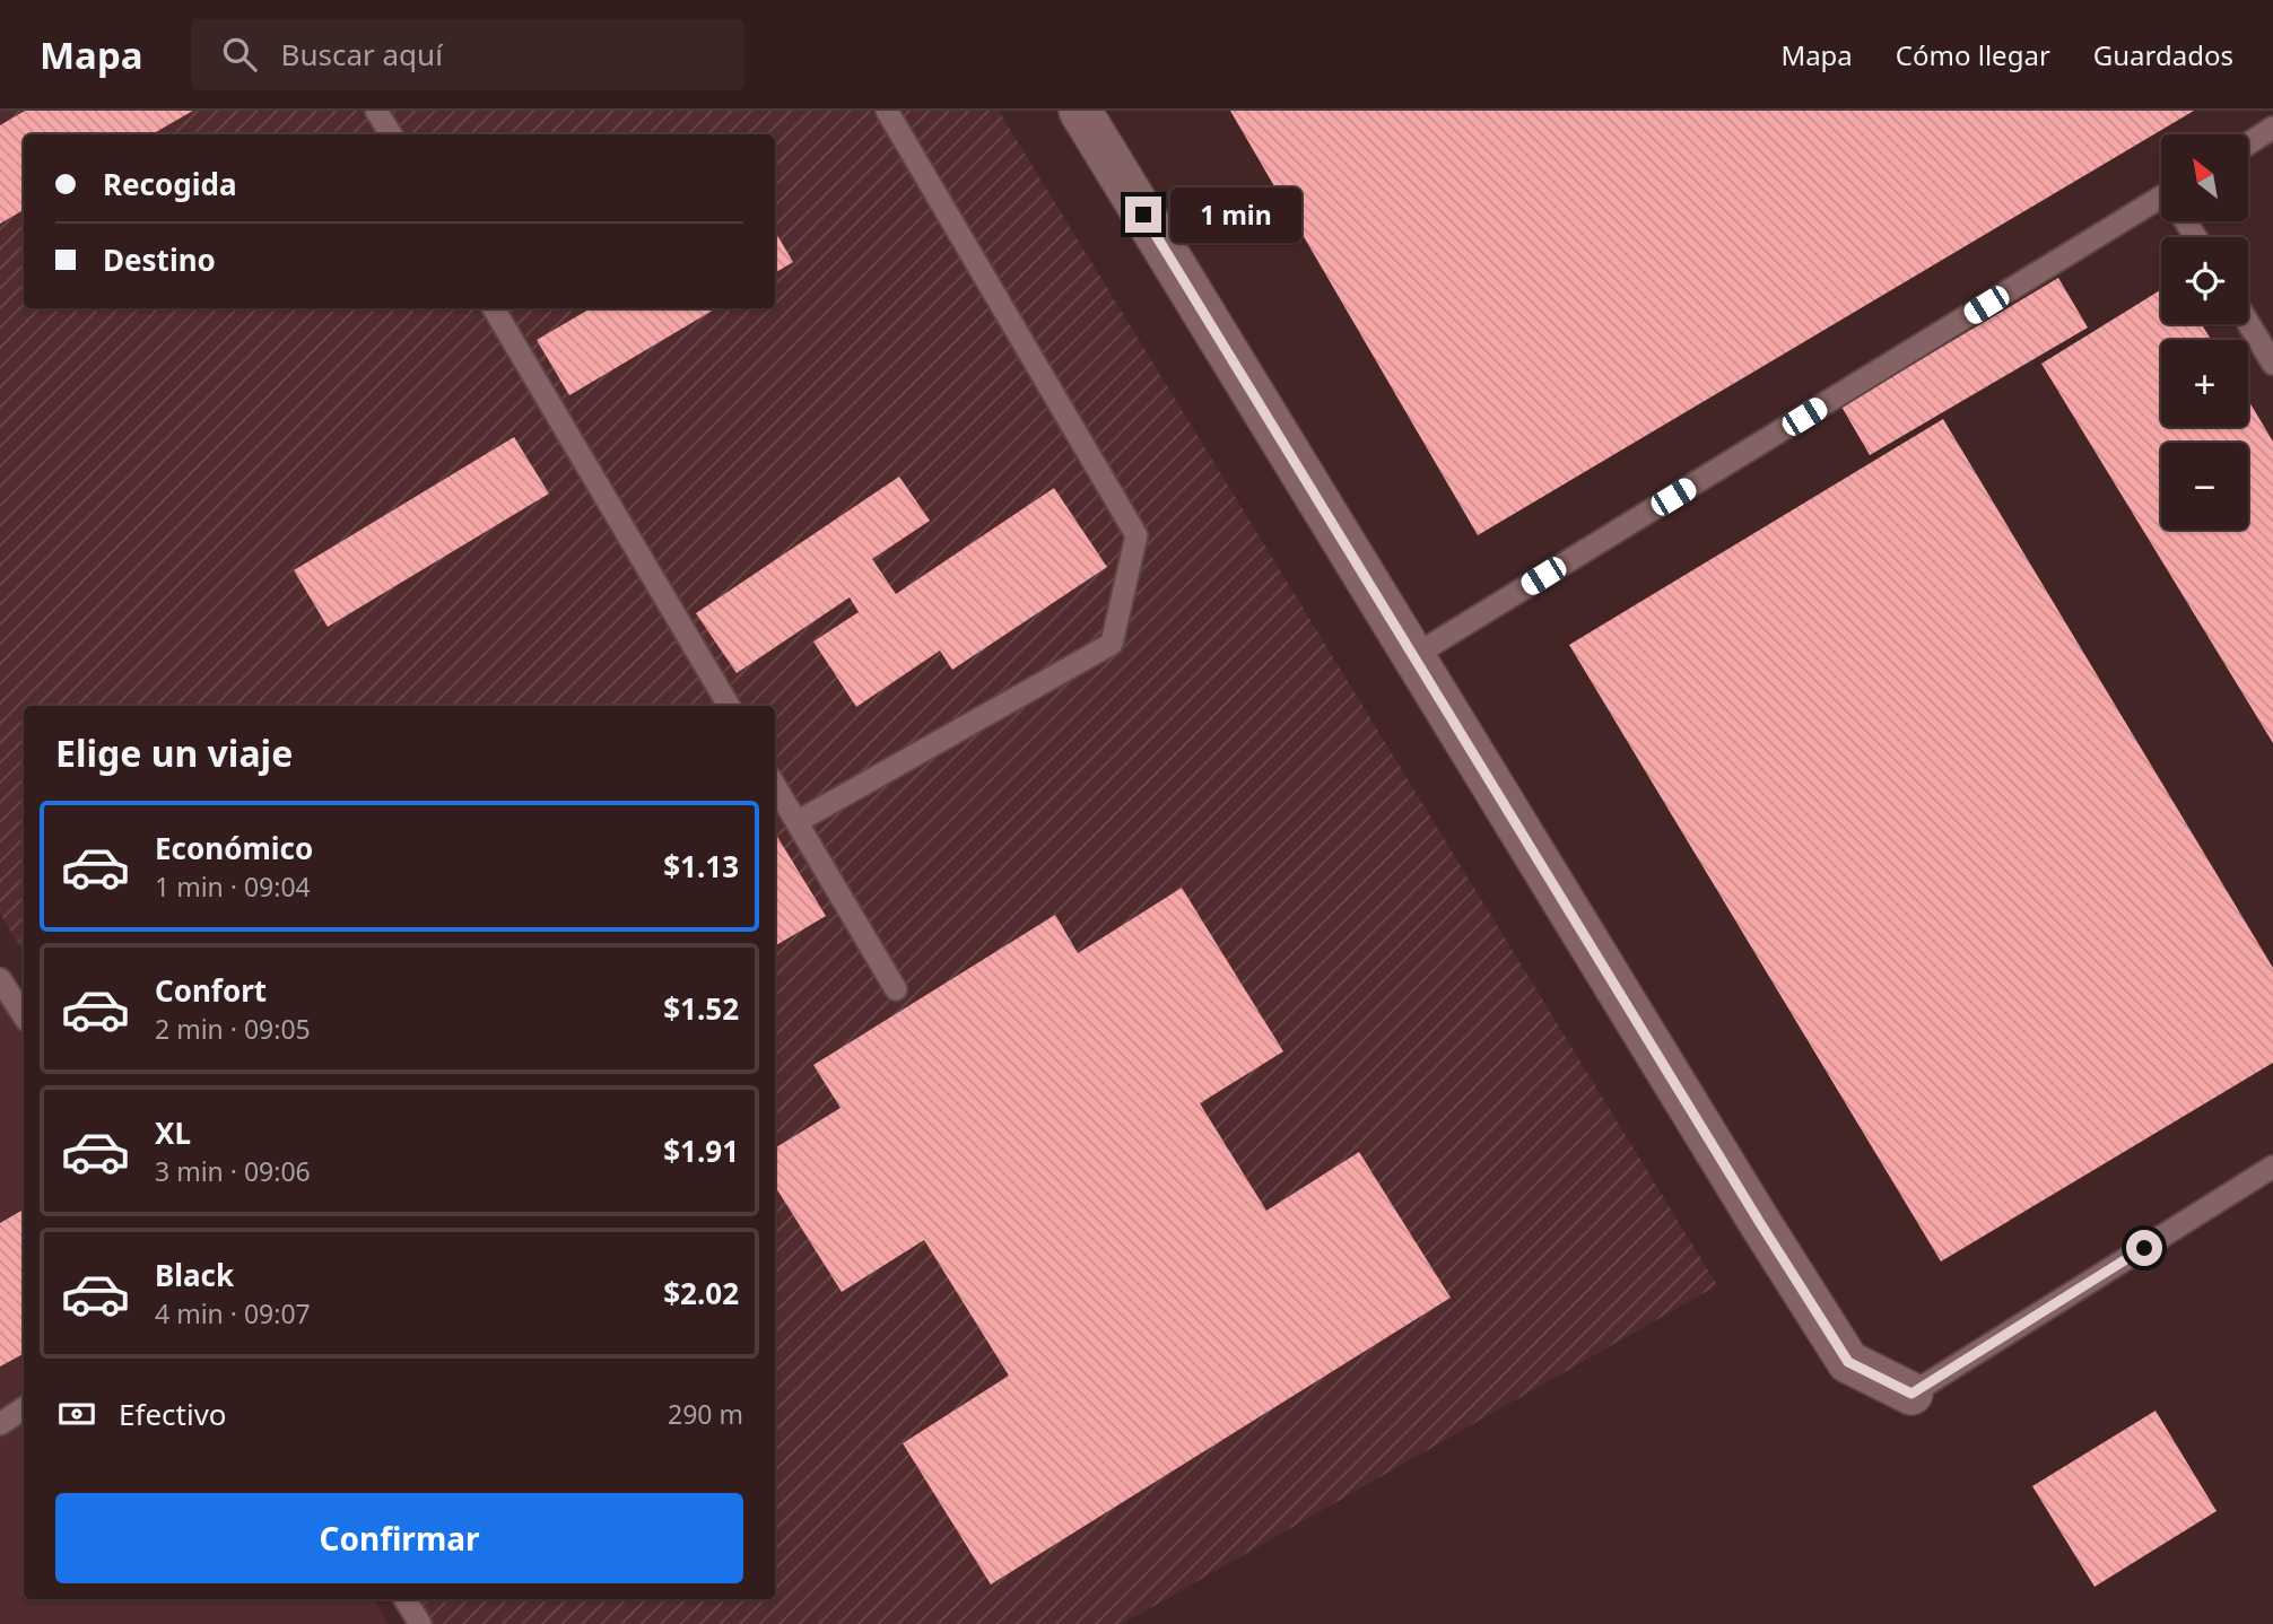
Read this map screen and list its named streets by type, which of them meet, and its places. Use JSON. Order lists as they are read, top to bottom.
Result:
{
  "north": "top left",
  "page": {
    "header": "Mapa",
    "search": "Buscar aquí",
    "nav": ["Mapa", "Cómo llegar", "Guardados"],
    "map_buttons": ["+", "−"],
    "banner": ["Recogida", "Destino"],
    "bubble": "1 min",
    "heading": "Elige un viaje",
    "list": [
      {
        "name": "Económico",
        "note": "1 min · 09:04",
        "value": "$1.13"
      },
      {
        "name": "Confort",
        "note": "2 min · 09:05",
        "value": "$1.52"
      },
      {
        "name": "XL",
        "note": "3 min · 09:06",
        "value": "$1.91"
      },
      {
        "name": "Black",
        "note": "4 min · 09:07",
        "value": "$2.02"
      }
    ],
    "pay": ["Efectivo", "290 m"],
    "buttons": "Confirmar"
  }
}
